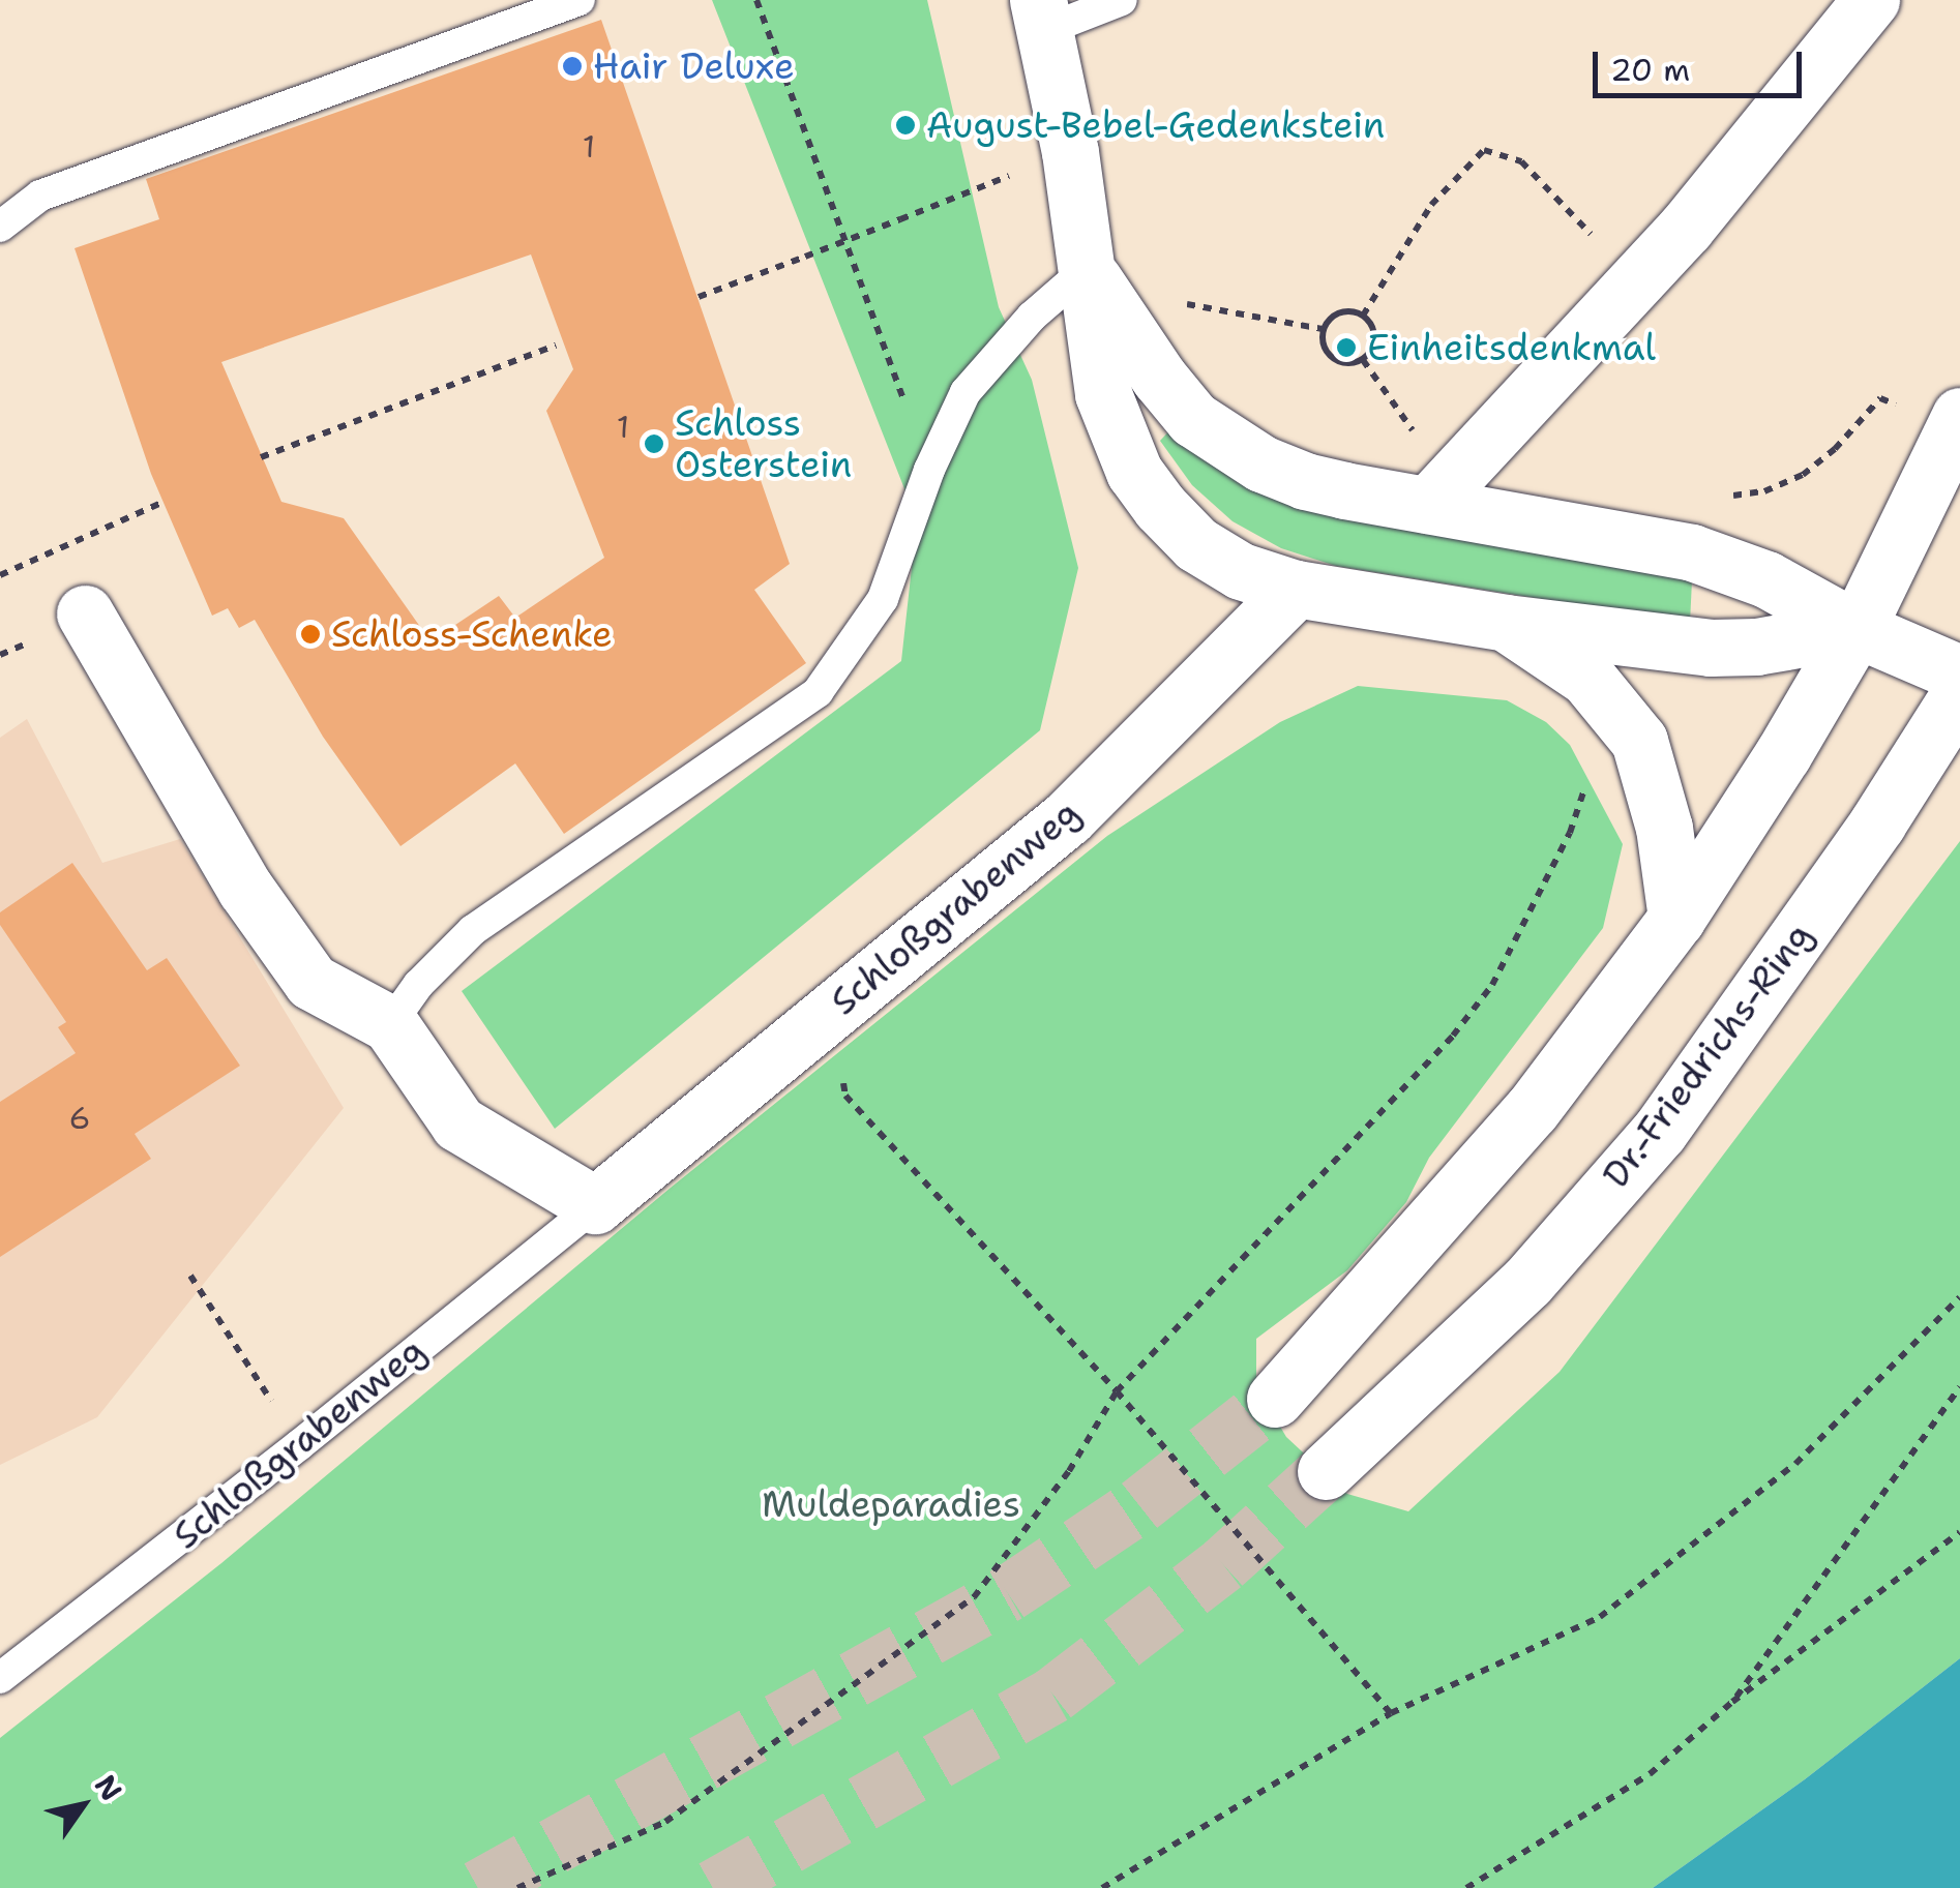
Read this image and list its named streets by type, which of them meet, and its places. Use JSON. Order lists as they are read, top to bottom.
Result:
{
  "streets": {
    "main road": ["Schloßgrabenweg", "Dr.-Friedrichs-Ring"]
  },
  "parks": ["Muldeparadies"],
  "places": [
    "Hair Deluxe",
    "August-Bebel-Gedenkstein",
    "Einheitsdenkmal",
    "Schloss Osterstein",
    "Schloss-Schenke"
  ],
  "house_numbers": ["1", "1", "6"],
  "scale_bar": "20 m",
  "north": "top right"
}
